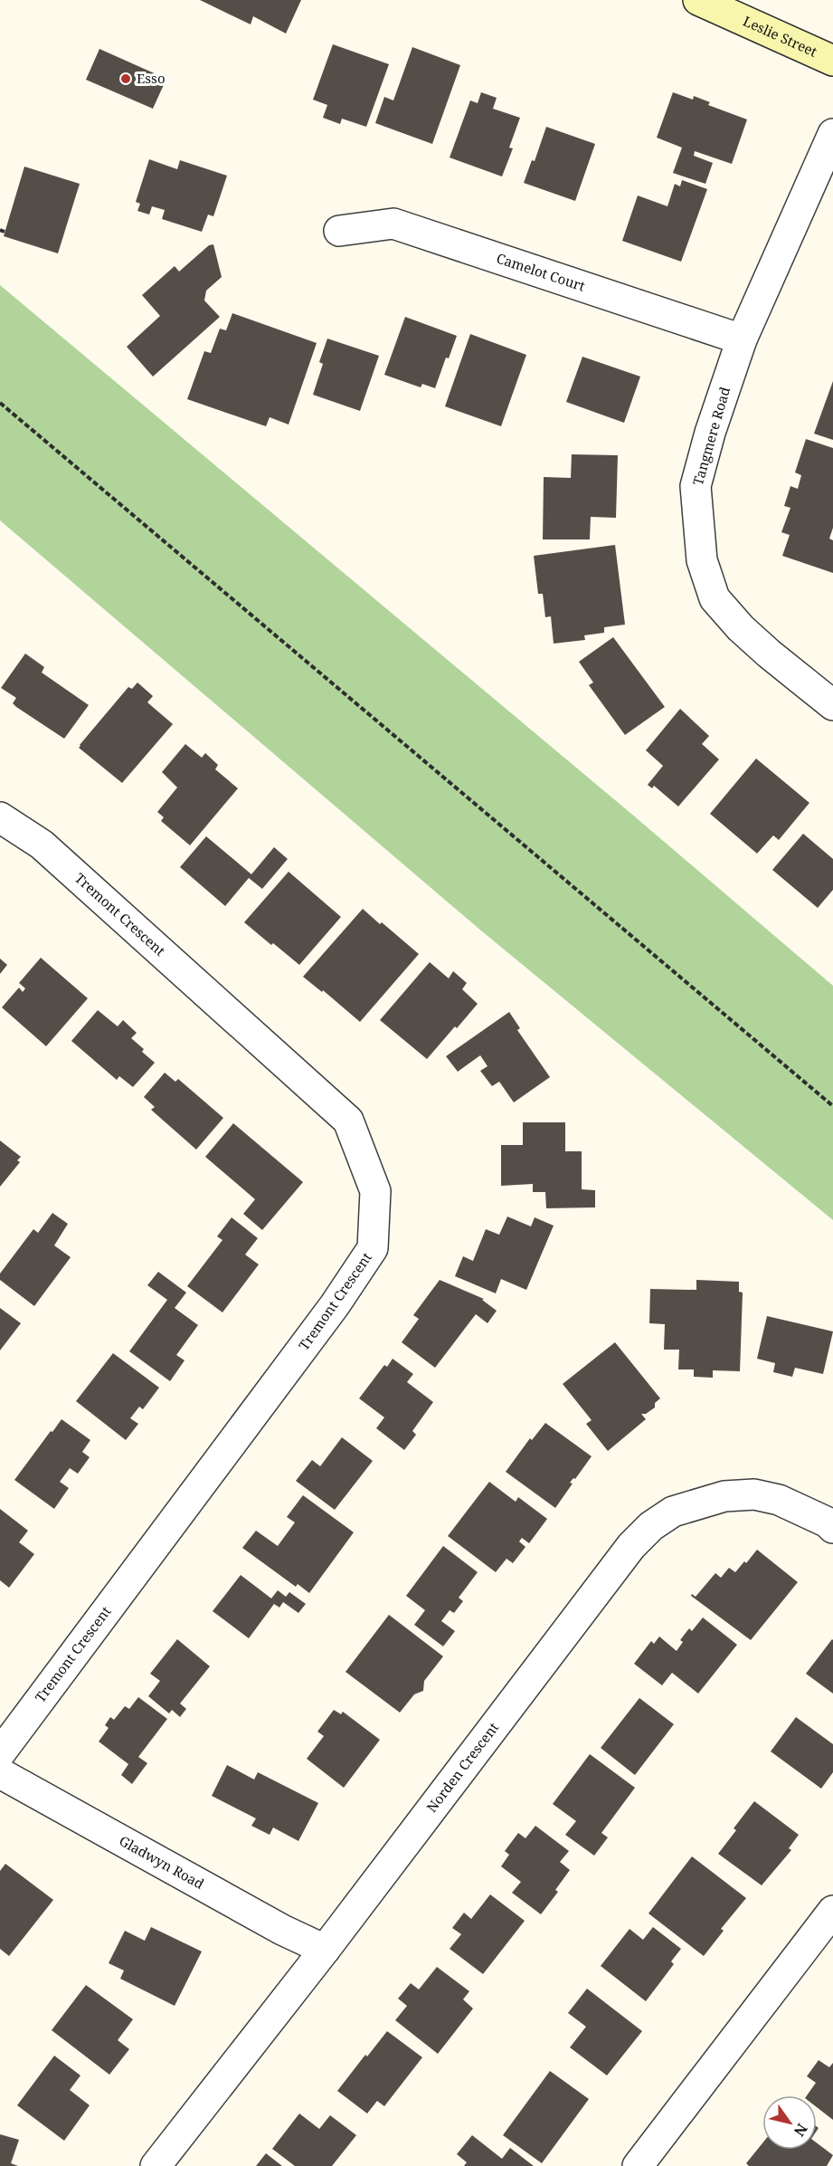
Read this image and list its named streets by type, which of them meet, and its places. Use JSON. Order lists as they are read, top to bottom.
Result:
{
  "streets": {
    "main road": ["Leslie Street"],
    "street": [
      "Camelot Court",
      "Tangmere Road",
      "Tremont Crescent",
      "Norden Crescent",
      "Gladwyn Road"
    ]
  },
  "crossings": [
    ["Camelot Court", "Tangmere Road"],
    ["Norden Crescent", "Gladwyn Road"]
  ],
  "places": ["Esso"],
  "north": "bottom right"
}
